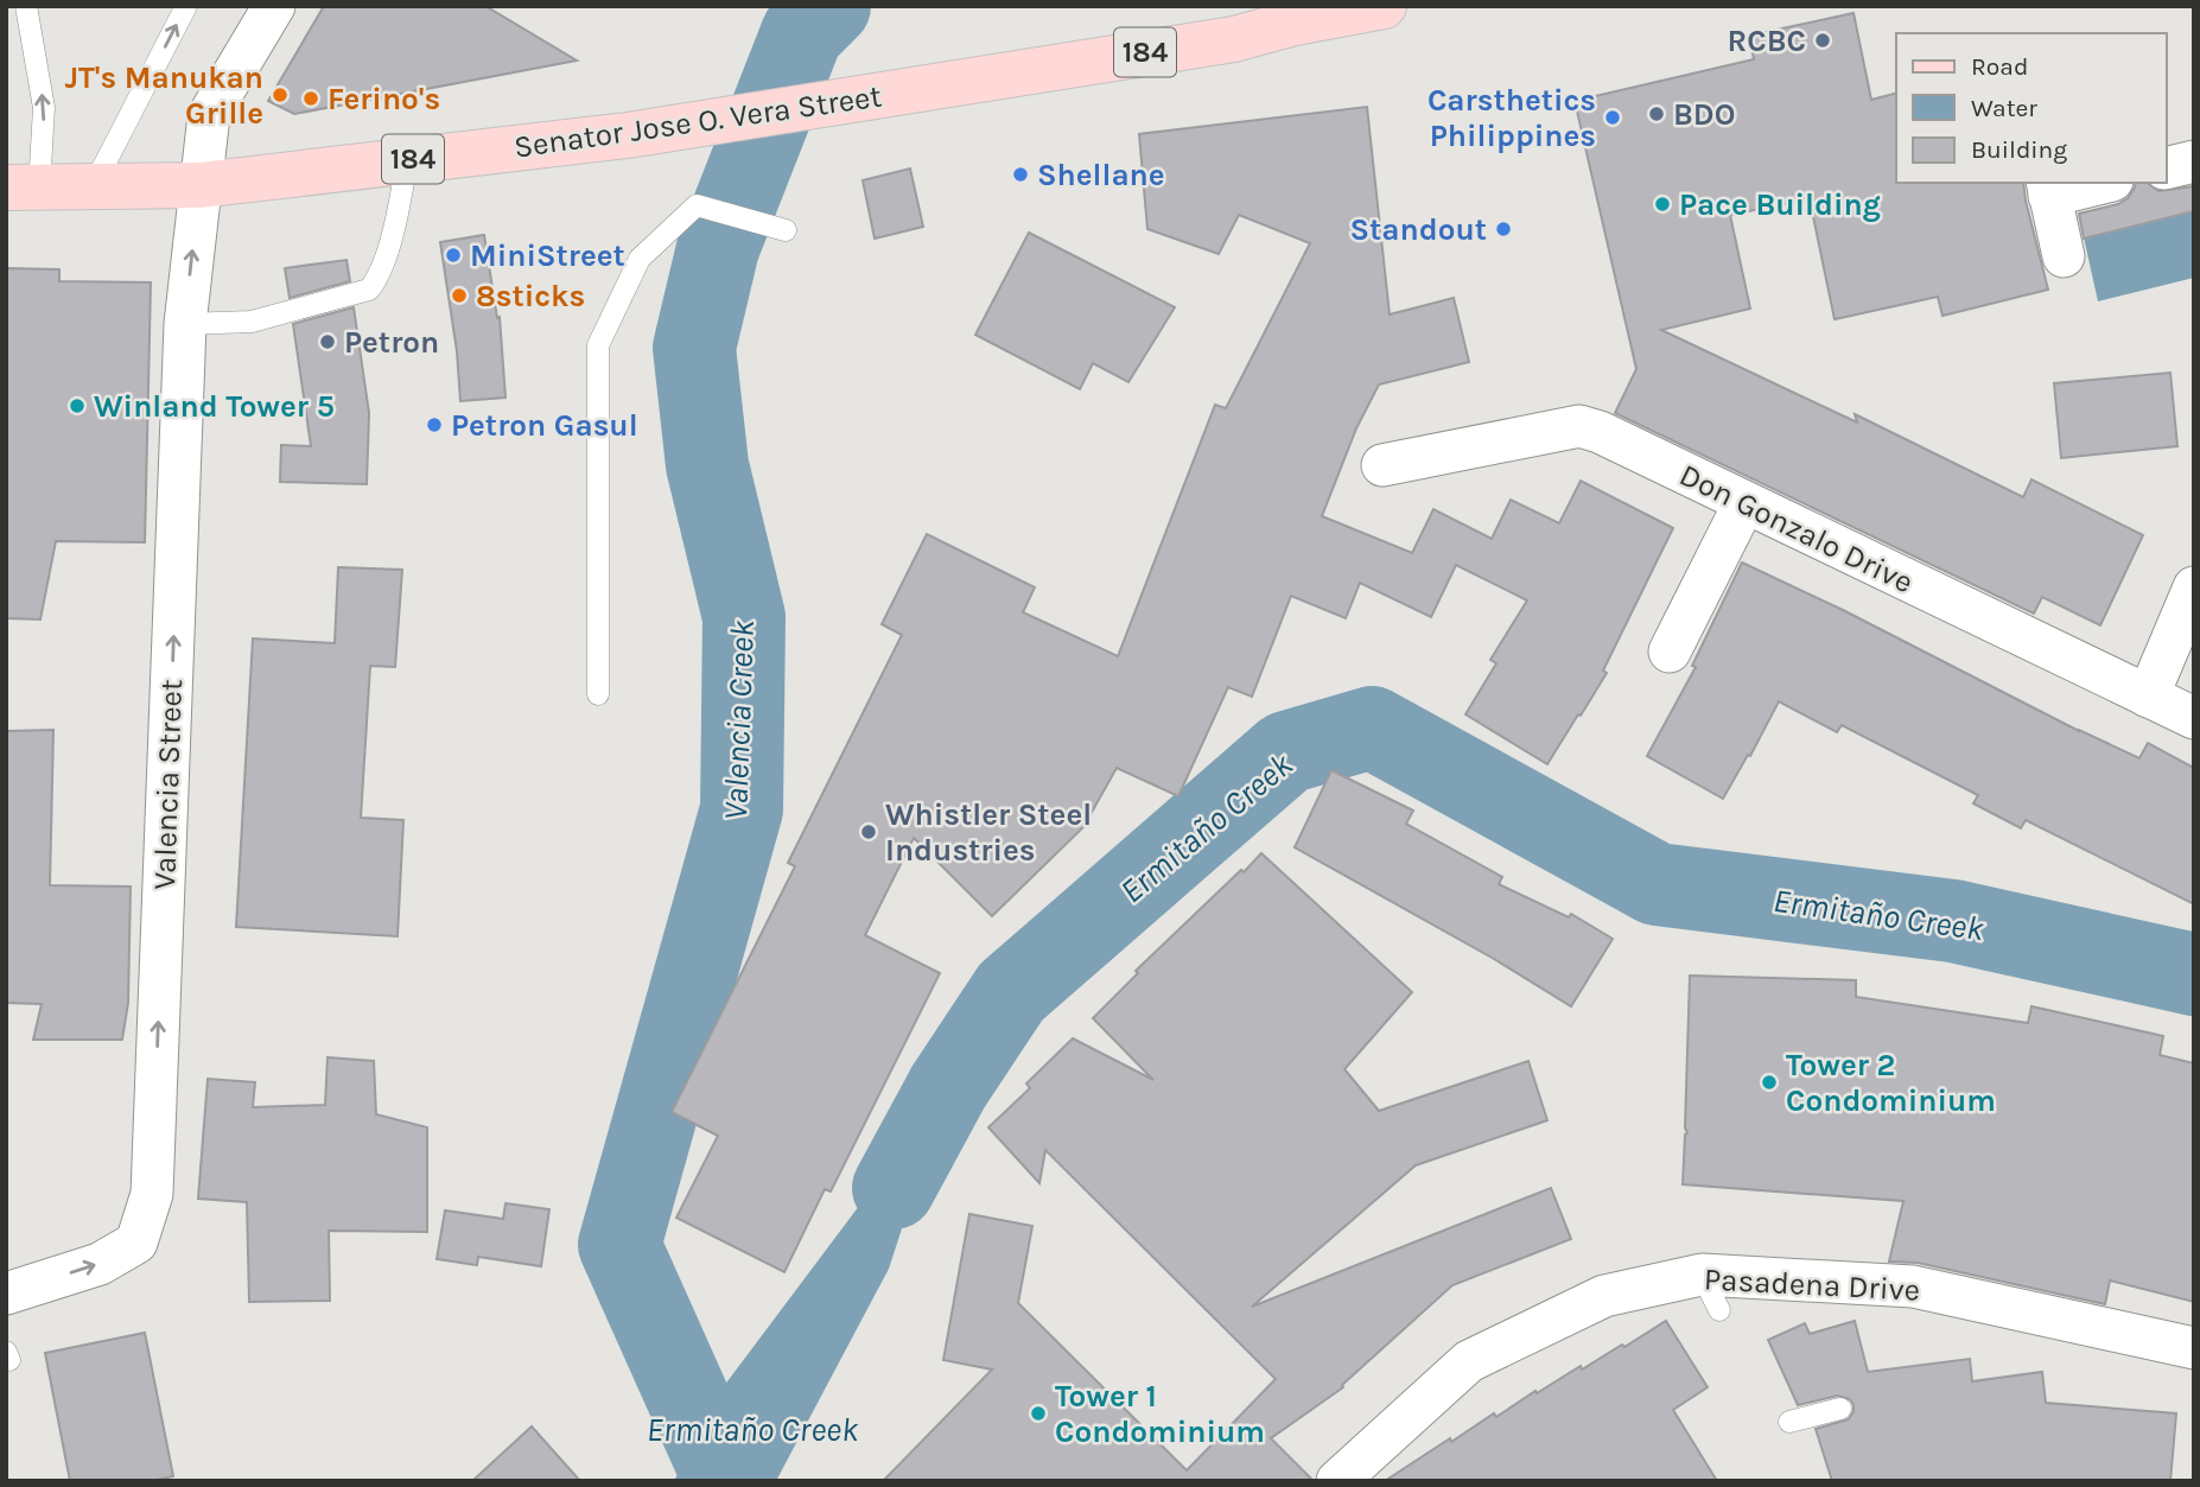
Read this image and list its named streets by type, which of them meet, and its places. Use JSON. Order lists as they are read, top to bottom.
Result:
{
  "streets": {
    "main road": ["184", "Senator Jose O. Vera Street"],
    "street": ["Don Gonzalo Drive", "Valencia Street", "Pasadena Drive"]
  },
  "crossings": [
    ["Senator Jose O. Vera Street", "Valencia Street"]
  ],
  "one_way": ["Valencia Street"],
  "water": ["Valencia Creek", "Ermitaño Creek"],
  "places": [
    "RCBC",
    "JT's Manukan Grille",
    "Ferino's",
    "BDO",
    "Carsthetics Philippines",
    "Shellane",
    "Pace Building",
    "Standout",
    "MiniStreet",
    "8sticks",
    "Petron",
    "Winland Tower 5",
    "Petron Gasul",
    "Whistler Steel Industries",
    "Tower 2 Condominium",
    "Tower 1 Condominium"
  ],
  "legend": ["Road", "Water", "Building"]
}
